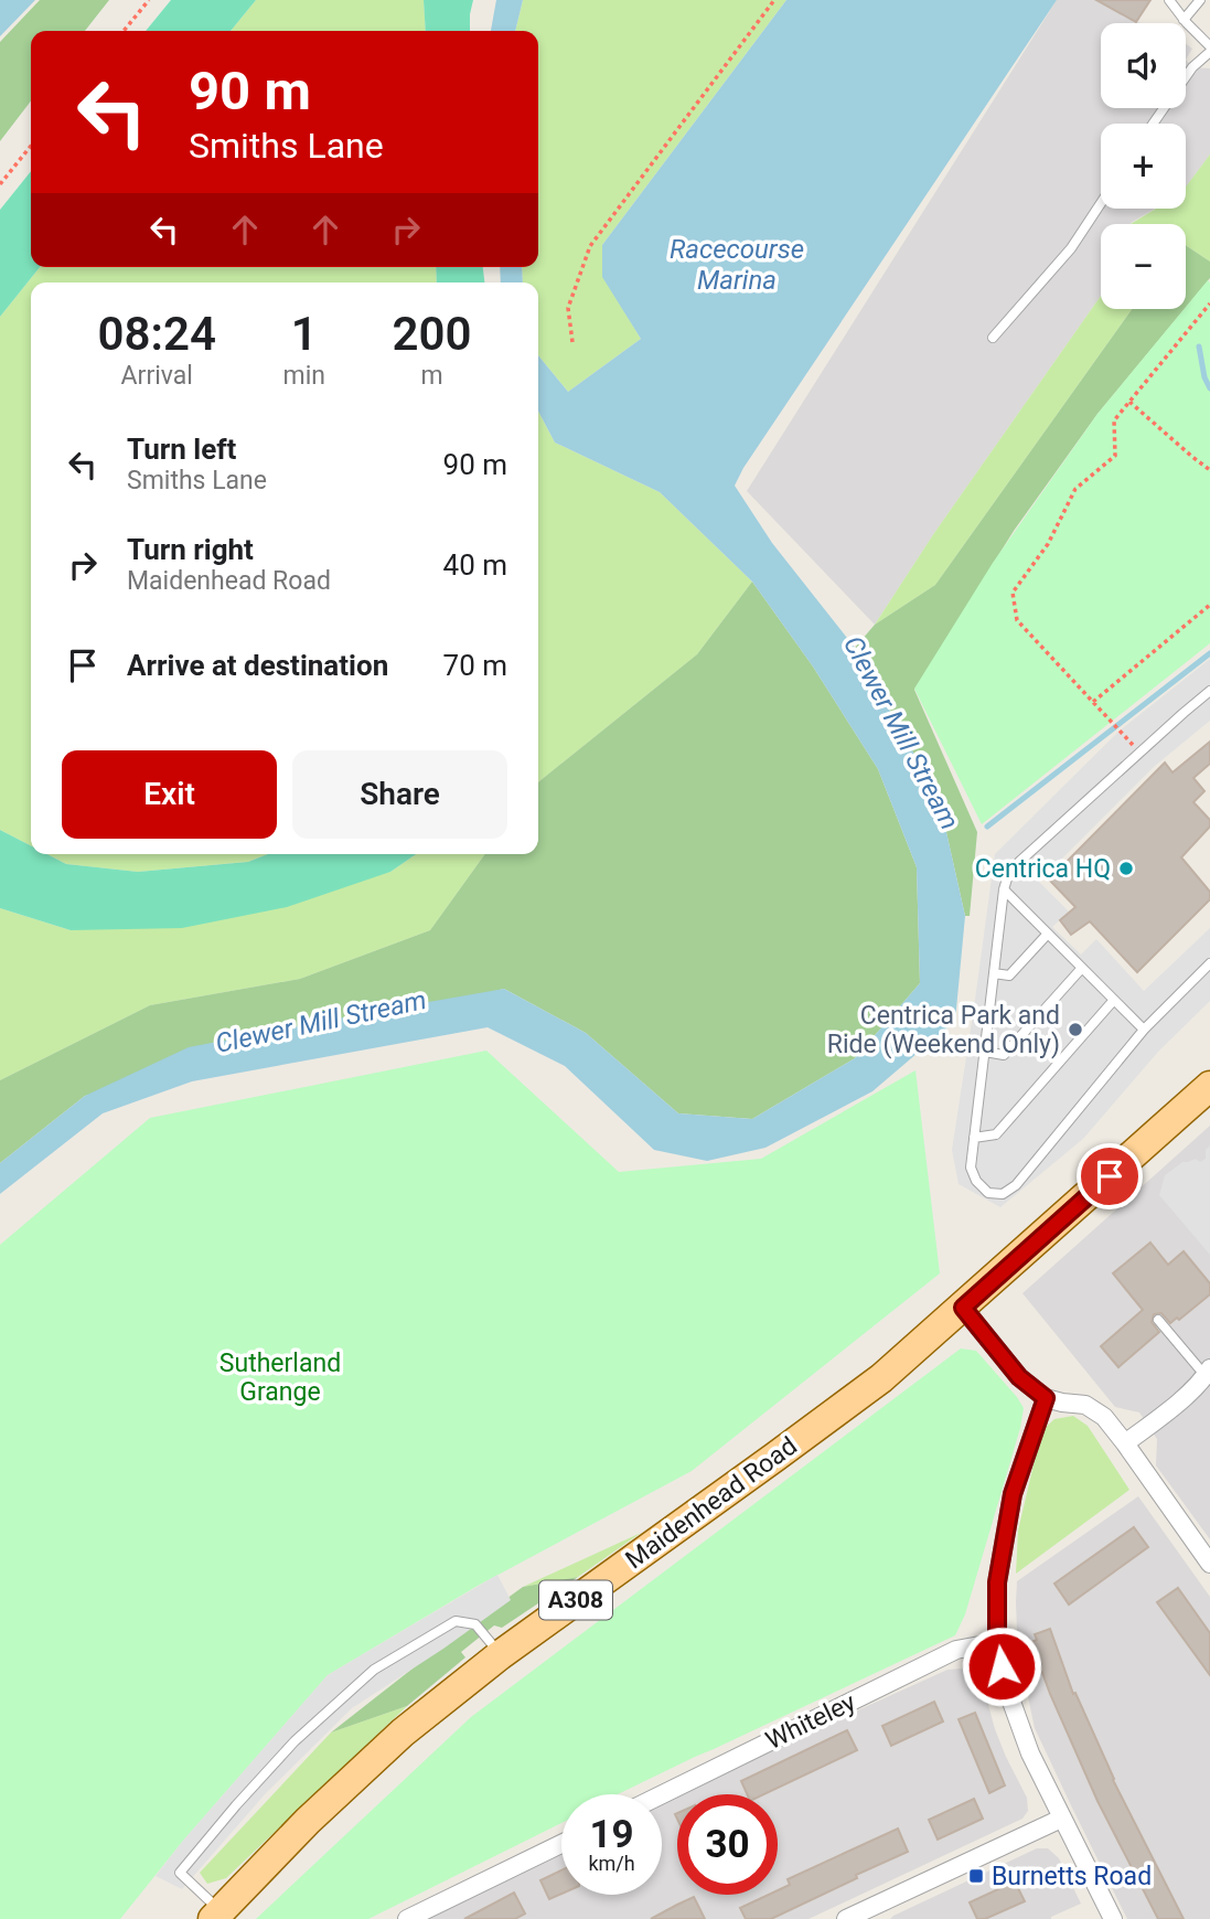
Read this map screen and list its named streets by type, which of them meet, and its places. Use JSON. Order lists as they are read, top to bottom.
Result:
{
  "streets": {
    "main road": ["Maidenhead Road", "A308"],
    "street": ["Whiteley"]
  },
  "water": ["Racecourse Marina", "Clewer Mill Stream"],
  "parks": ["Sutherland Grange"],
  "places": {
    "other": ["Centrica HQ", "Centrica Park and Ride (Weekend Only)"],
    "transit": ["Burnetts Road"]
  },
  "page": {
    "map_buttons": ["+", "−"],
    "turn": ["90 m", "Smiths Lane"],
    "eta": [
      "08:24",
      "Arrival",
      "1",
      "min",
      "200",
      "m"
    ],
    "list": [
      {
        "name": "Turn left",
        "note": "Smiths Lane",
        "value": "90 m"
      },
      {
        "name": "Turn right",
        "note": "Maidenhead Road",
        "value": "40 m"
      },
      {
        "name": "Arrive at destination",
        "value": "70 m"
      }
    ],
    "buttons": ["Exit", "Share"],
    "speed": "19 km/h",
    "limit": "30"
  }
}
